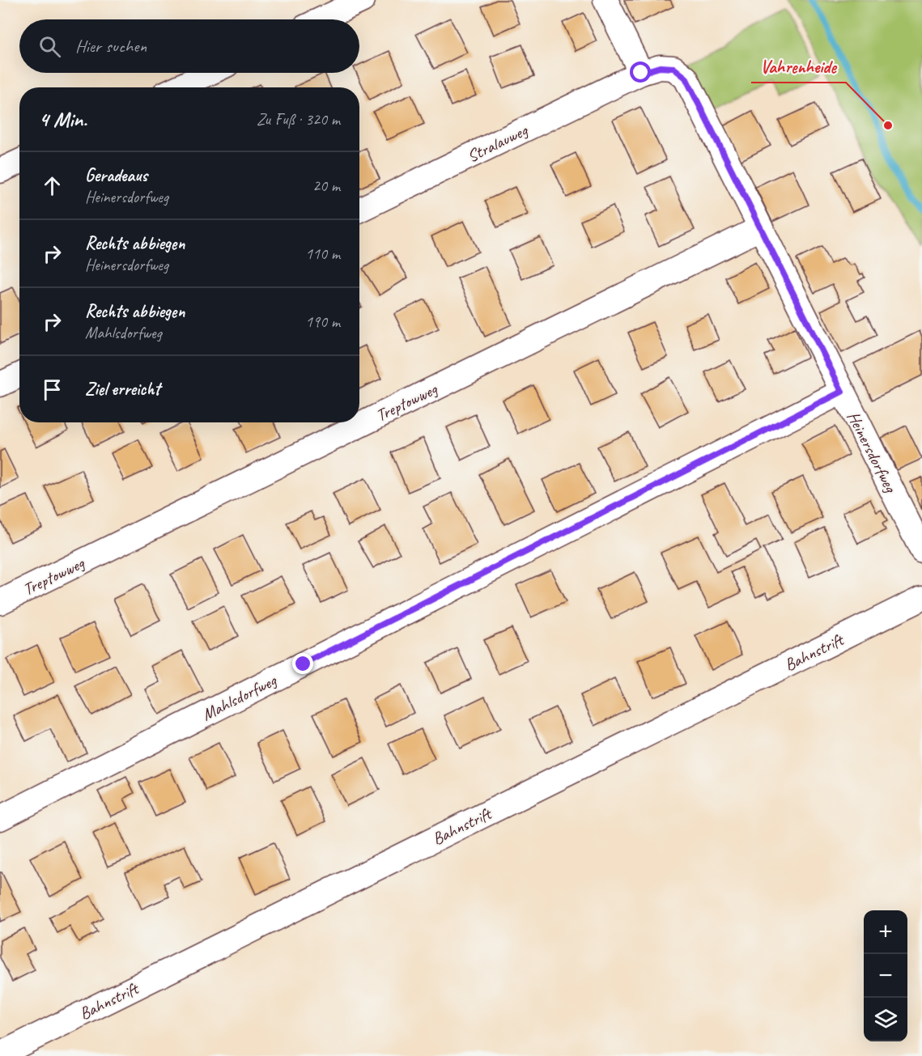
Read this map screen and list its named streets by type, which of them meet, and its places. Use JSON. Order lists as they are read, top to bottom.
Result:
{
  "streets": {
    "street": [
      "Stralauweg",
      "Treptowweg",
      "Heinersdorfweg",
      "Bahnstrift",
      "Mahlsdorfweg"
    ]
  },
  "crossings": [
    ["Stralauweg", "Heinersdorfweg"],
    ["Treptowweg", "Heinersdorfweg"],
    ["Heinersdorfweg", "Mahlsdorfweg"]
  ],
  "places": ["Vahrenheide"],
  "page": {
    "search": "Hier suchen",
    "heading": ["4 Min.", "Zu Fuß · 320 m"],
    "list": [
      ["Geradeaus", "Heinersdorfweg", "20 m"],
      ["Rechts abbiegen", "Heinersdorfweg", "110 m"],
      ["Rechts abbiegen", "Mahlsdorfweg", "190 m"],
      "Ziel erreicht"
    ],
    "map_buttons": ["+", "−"]
  }
}
